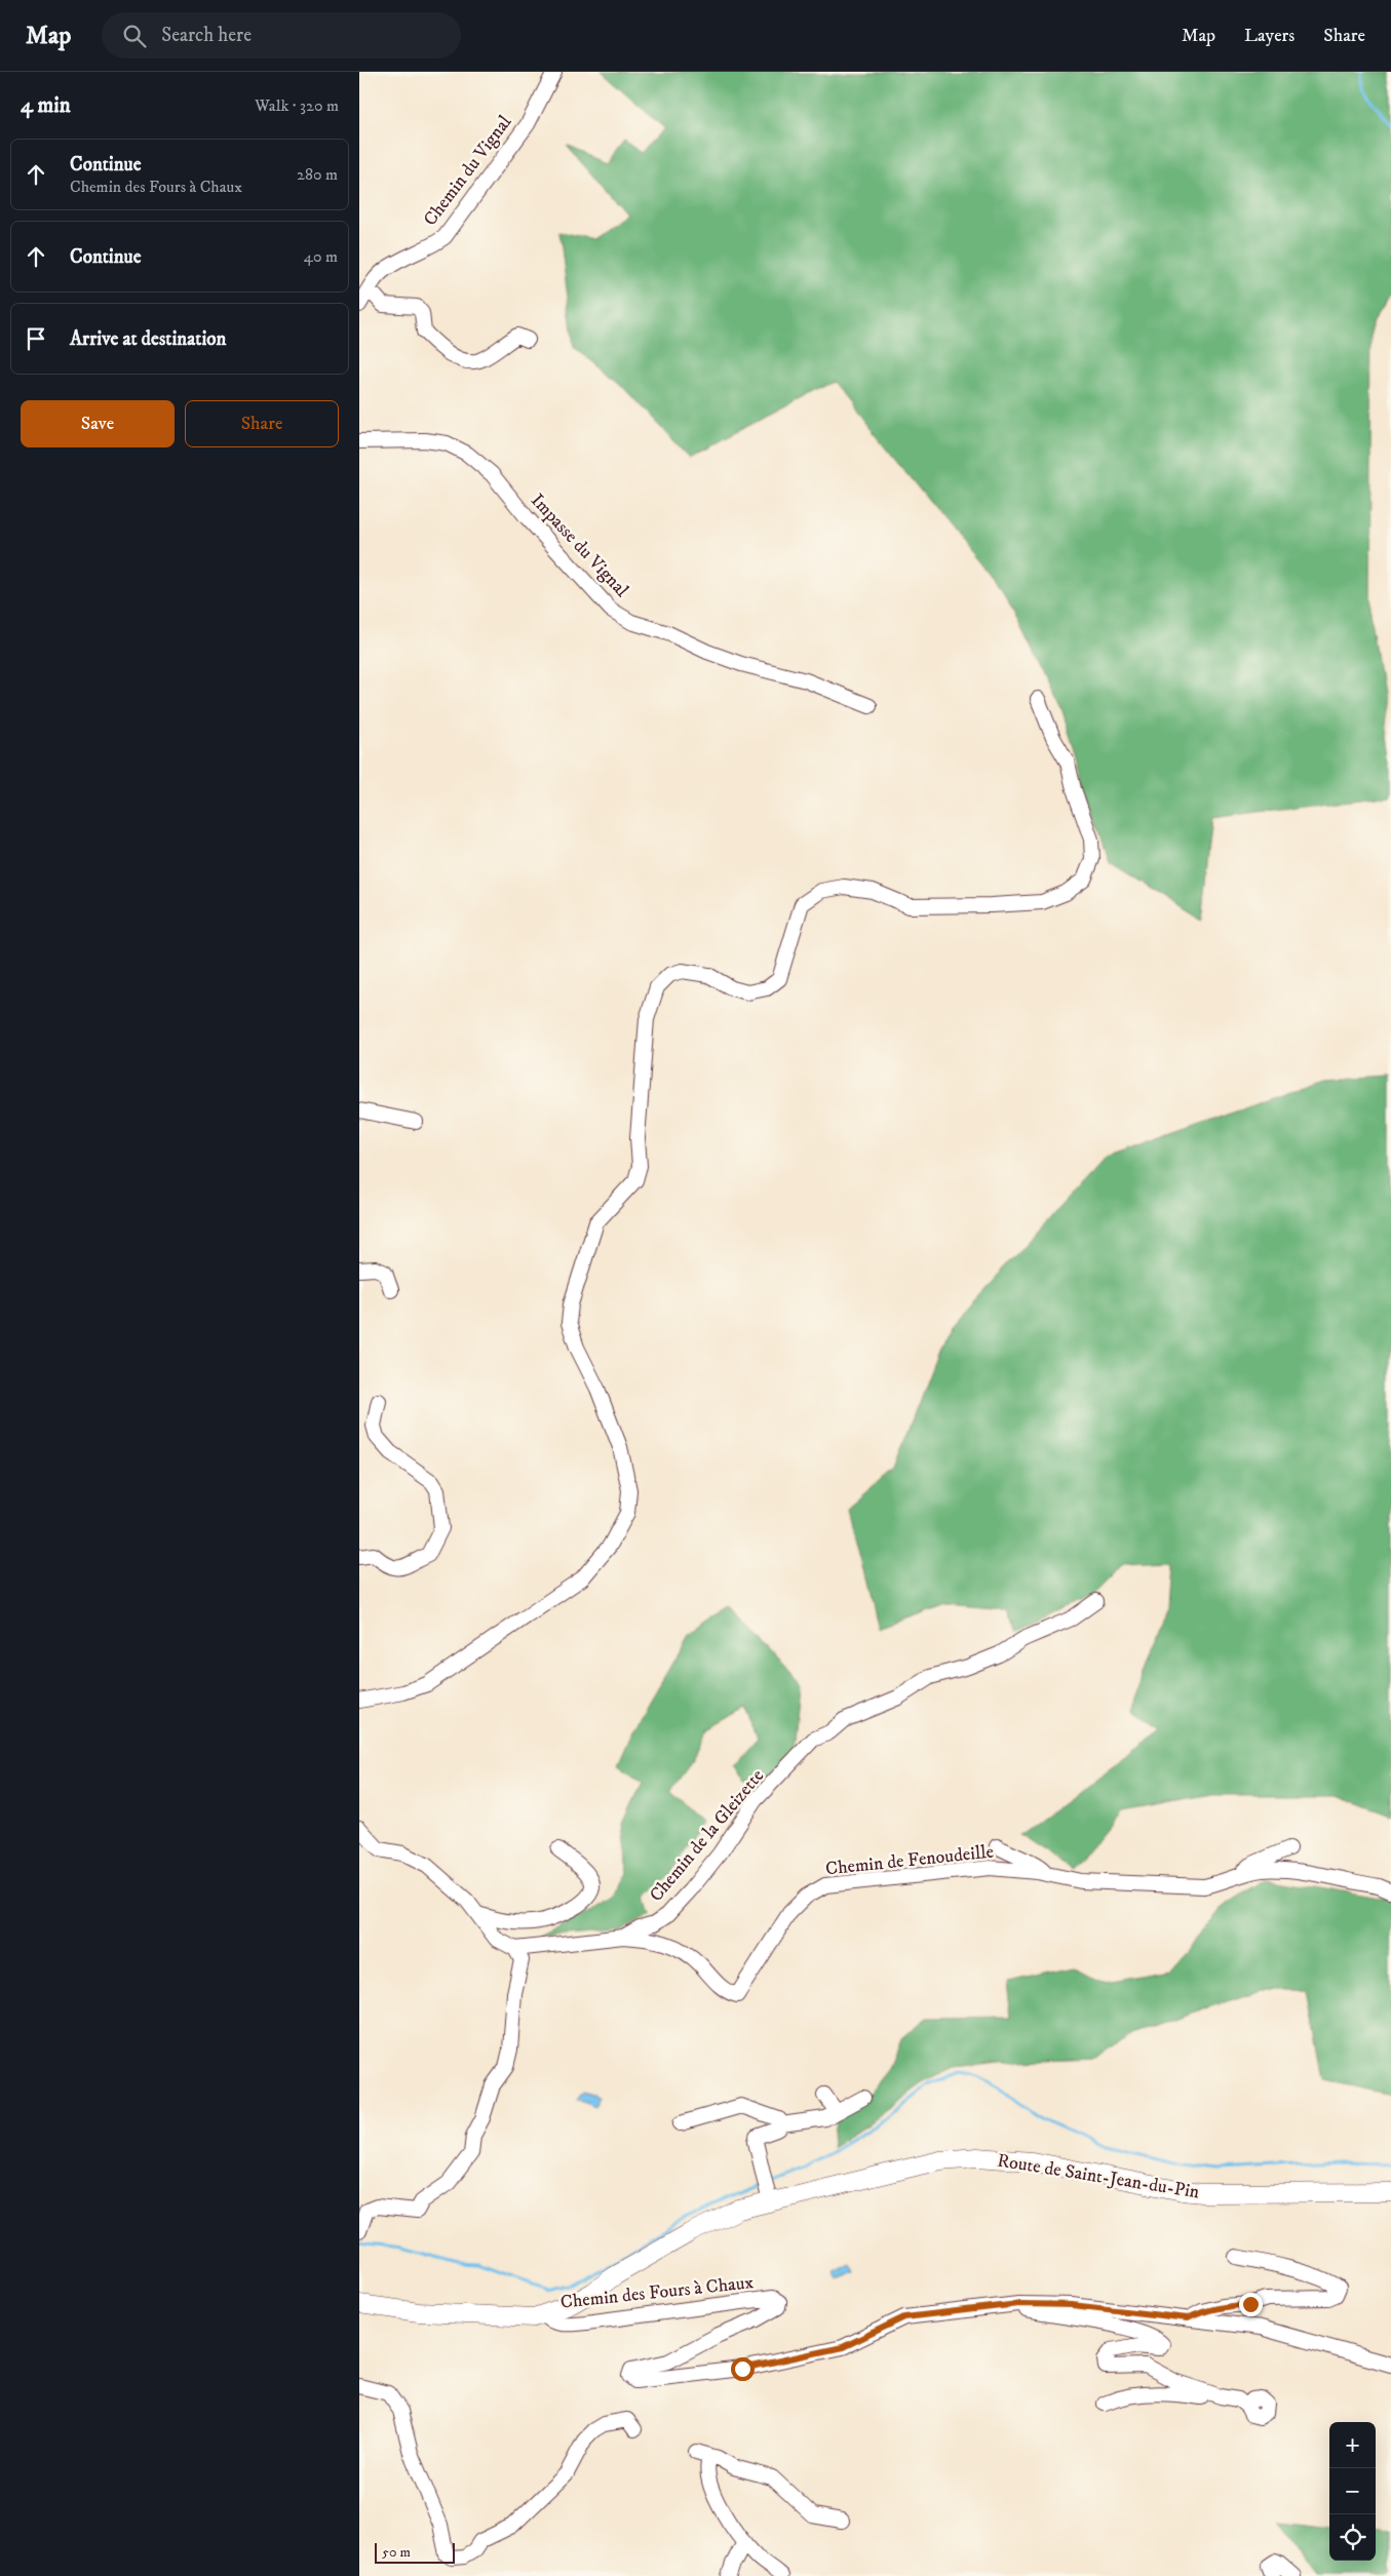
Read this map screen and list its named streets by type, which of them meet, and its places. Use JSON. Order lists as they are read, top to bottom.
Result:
{
  "streets": {
    "main road": ["Route de Saint-Jean-du-Pin"],
    "street": [
      "Chemin du Vignal",
      "Impasse du Vignal",
      "Chemin de la Gleizette",
      "Chemin de Fenoudeille",
      "Chemin des Fours à Chaux"
    ]
  },
  "crossings": [
    ["Chemin de la Gleizette", "Chemin de Fenoudeille"],
    ["Route de Saint-Jean-du-Pin", "Chemin des Fours à Chaux"]
  ],
  "scale_bar": "50 m",
  "page": {
    "header": "Map",
    "search": "Search here",
    "nav": ["Map", "Layers", "Share"],
    "heading": ["4 min", "Walk · 320 m"],
    "list": [
      ["Continue", "Chemin des Fours à Chaux", "280 m"],
      ["Continue", "40 m"],
      "Arrive at destination"
    ],
    "buttons": ["Save", "Share"],
    "map_buttons": ["+", "−"],
    "scale": "50 m"
  }
}
